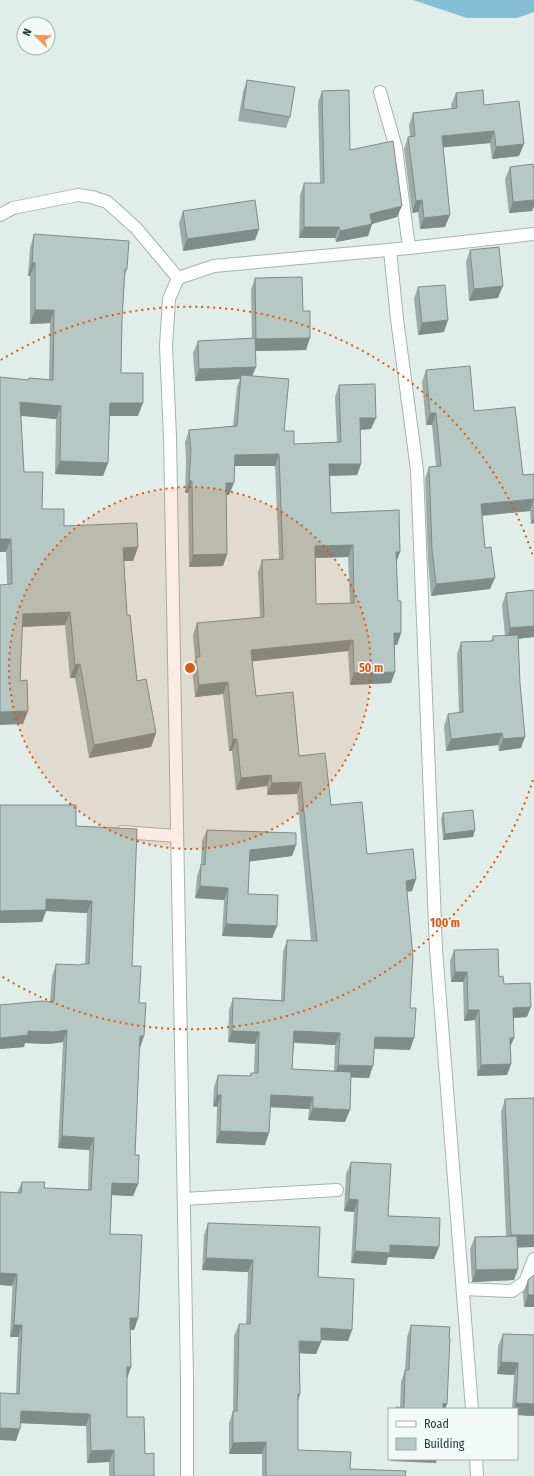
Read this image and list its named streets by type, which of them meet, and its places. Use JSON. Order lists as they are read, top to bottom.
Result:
{
  "legend": ["Road", "Building"],
  "north": "top left",
  "rings": ["50 m", "100 m"]
}
